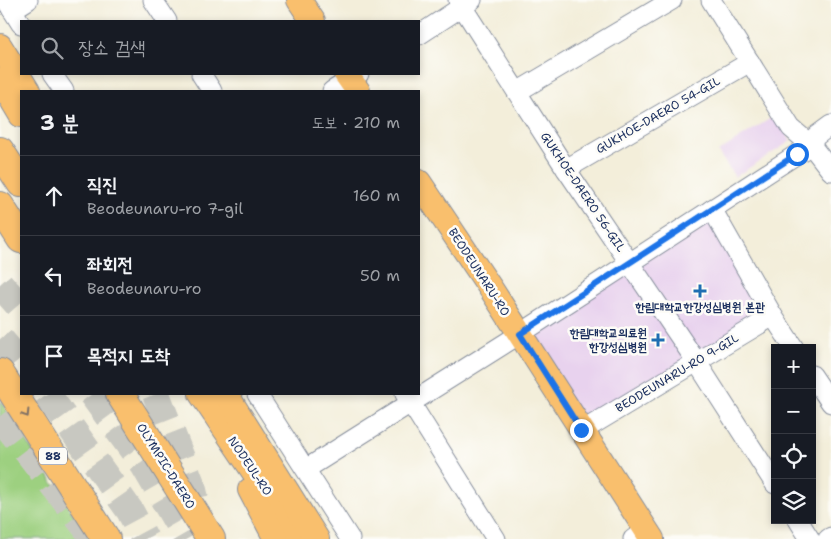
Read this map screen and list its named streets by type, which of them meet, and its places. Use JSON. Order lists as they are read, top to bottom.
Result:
{
  "streets": {
    "highway": ["88", "OLYMPIC-DAERO"],
    "main road": ["BEODEUNARU-RO", "NODEUL-RO"],
    "street": ["GUKHOE-DAERO 54-GIL", "GUKHOE-DAERO 56-GIL", "BEODEUNARU-RO 9-GIL"]
  },
  "crossings": [
    ["GUKHOE-DAERO 54-GIL", "GUKHOE-DAERO 56-GIL"],
    ["GUKHOE-DAERO 56-GIL", "BEODEUNARU-RO 9-GIL"],
    ["BEODEUNARU-RO", "BEODEUNARU-RO 9-GIL"]
  ],
  "places": {
    "health": ["한림대학교한강성심병원 본관", "한림대학교의료원 한강성심병원"]
  },
  "page": {
    "search": "장소 검색",
    "heading": ["3 분", "도보 · 210 m"],
    "list": [
      ["직진", "Beodeunaru-ro 7-gil", "160 m"],
      ["좌회전", "Beodeunaru-ro", "50 m"],
      "목적지 도착"
    ],
    "map_buttons": ["+", "−"]
  }
}
